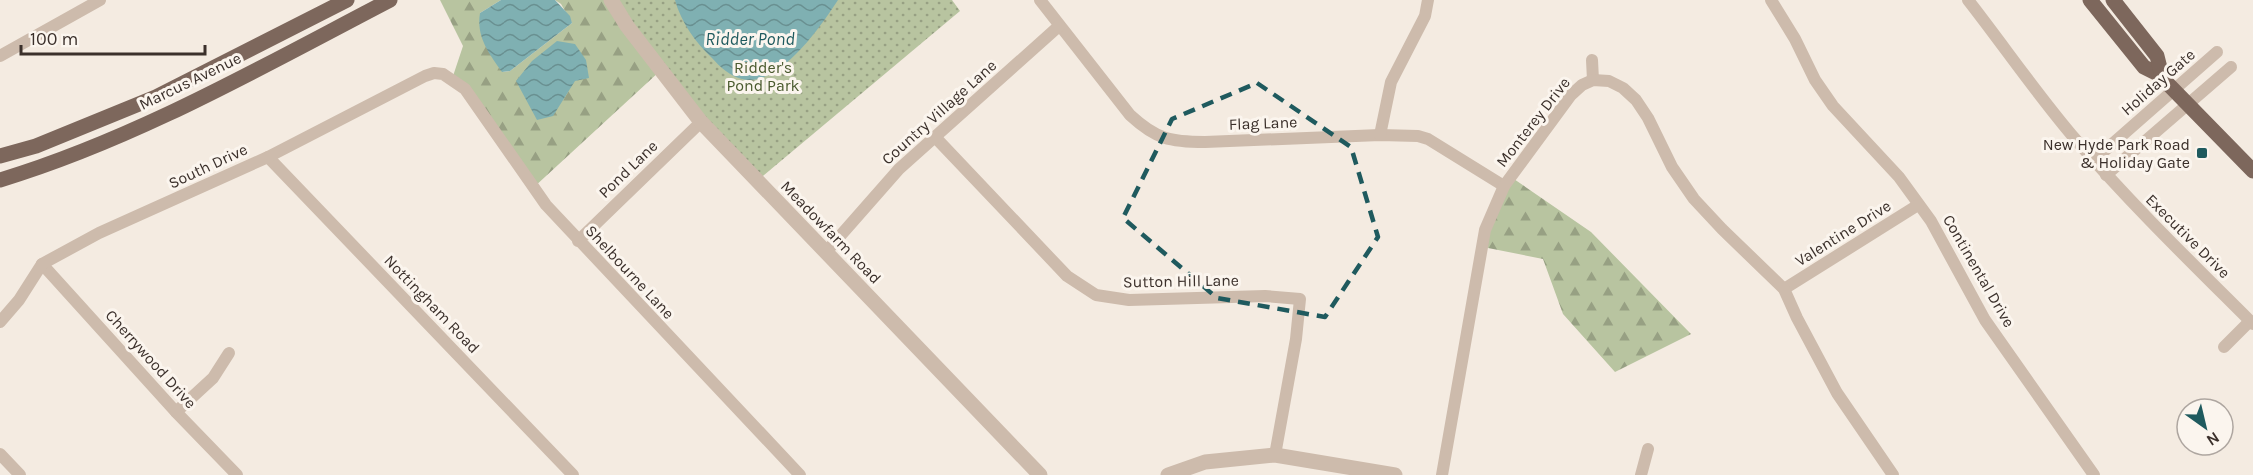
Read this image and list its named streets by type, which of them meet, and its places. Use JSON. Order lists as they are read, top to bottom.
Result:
{
  "streets": {
    "main road": ["Marcus Avenue"],
    "street": [
      "Holiday Gate",
      "Country Village Lane",
      "Monterey Drive",
      "Flag Lane",
      "South Drive",
      "Pond Lane",
      "Meadowfarm Road",
      "Valentine Drive",
      "Executive Drive",
      "Continental Drive",
      "Shelbourne Lane",
      "Sutton Hill Lane",
      "Nottingham Road",
      "Cherrywood Drive"
    ]
  },
  "crossings": [
    ["Holiday Gate", "Executive Drive"],
    ["Country Village Lane", "Flag Lane"],
    ["Country Village Lane", "Meadowfarm Road"],
    ["Country Village Lane", "Sutton Hill Lane"],
    ["Monterey Drive", "Flag Lane"],
    ["Monterey Drive", "Valentine Drive"],
    ["South Drive", "Shelbourne Lane"],
    ["South Drive", "Nottingham Road"],
    ["South Drive", "Cherrywood Drive"],
    ["Pond Lane", "Meadowfarm Road"],
    ["Pond Lane", "Shelbourne Lane"],
    ["Valentine Drive", "Continental Drive"]
  ],
  "water": ["Ridder Pond"],
  "parks": ["Ridder's Pond Park"],
  "places": {
    "transit": ["New Hyde Park Road & Holiday Gate"]
  },
  "scale_bar": "100 m",
  "north": "bottom right"
}
